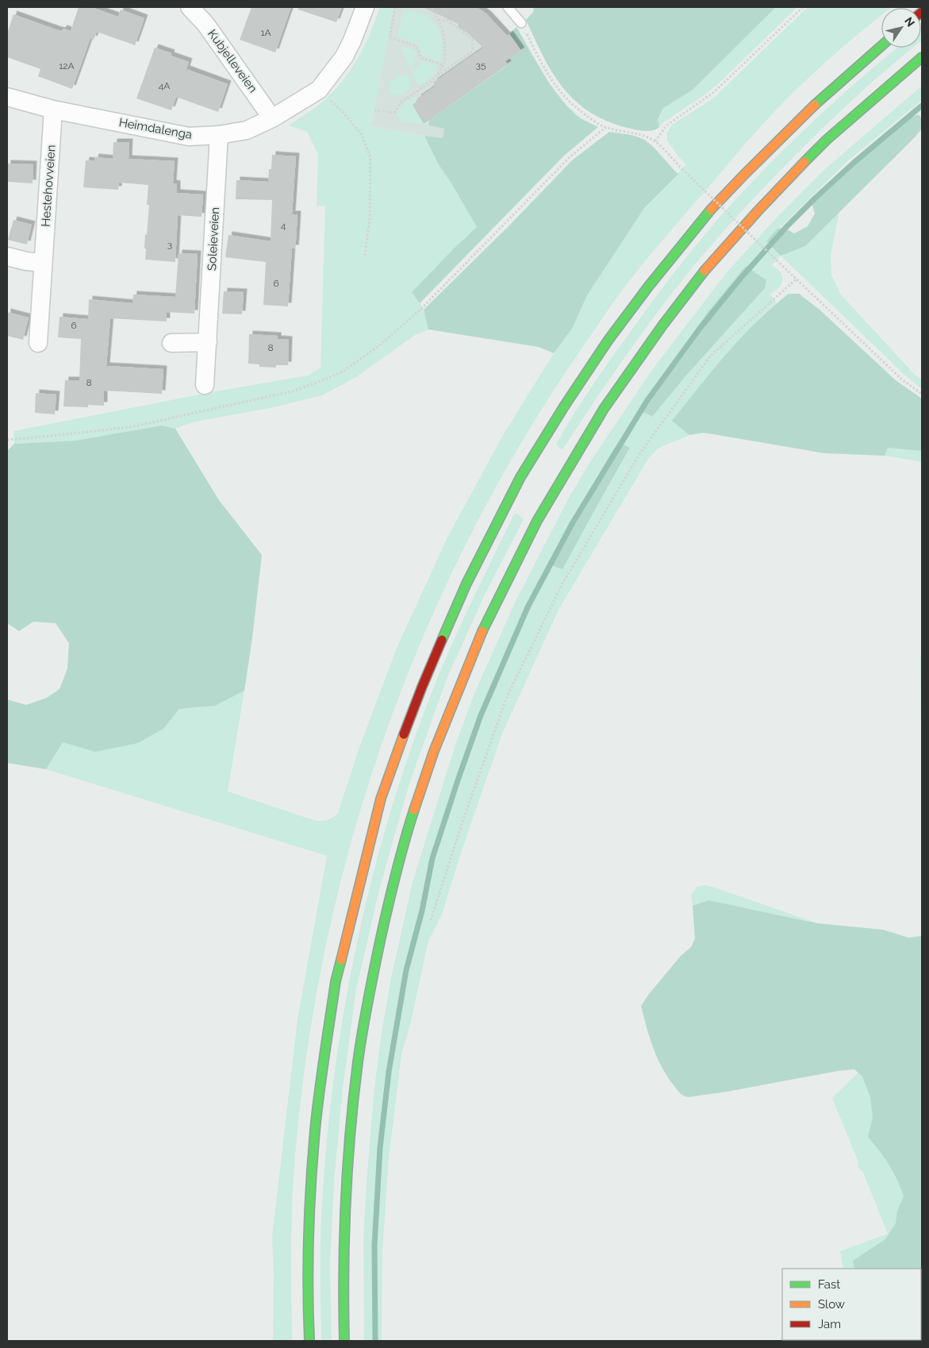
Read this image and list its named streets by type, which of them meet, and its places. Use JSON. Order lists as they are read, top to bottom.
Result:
{
  "streets": {
    "street": [
      "Kubjelleveien",
      "Heimdalenga",
      "Hestehovveien",
      "Soleieveien"
    ]
  },
  "crossings": [
    ["Kubjelleveien", "Heimdalenga"],
    ["Heimdalenga", "Hestehovveien"],
    ["Heimdalenga", "Soleieveien"]
  ],
  "house_numbers": [
    "1A",
    "35",
    "12A",
    "4A",
    "4",
    "3",
    "6",
    "6",
    "8",
    "8"
  ],
  "legend": ["Fast", "Slow", "Jam"],
  "north": "top right"
}
